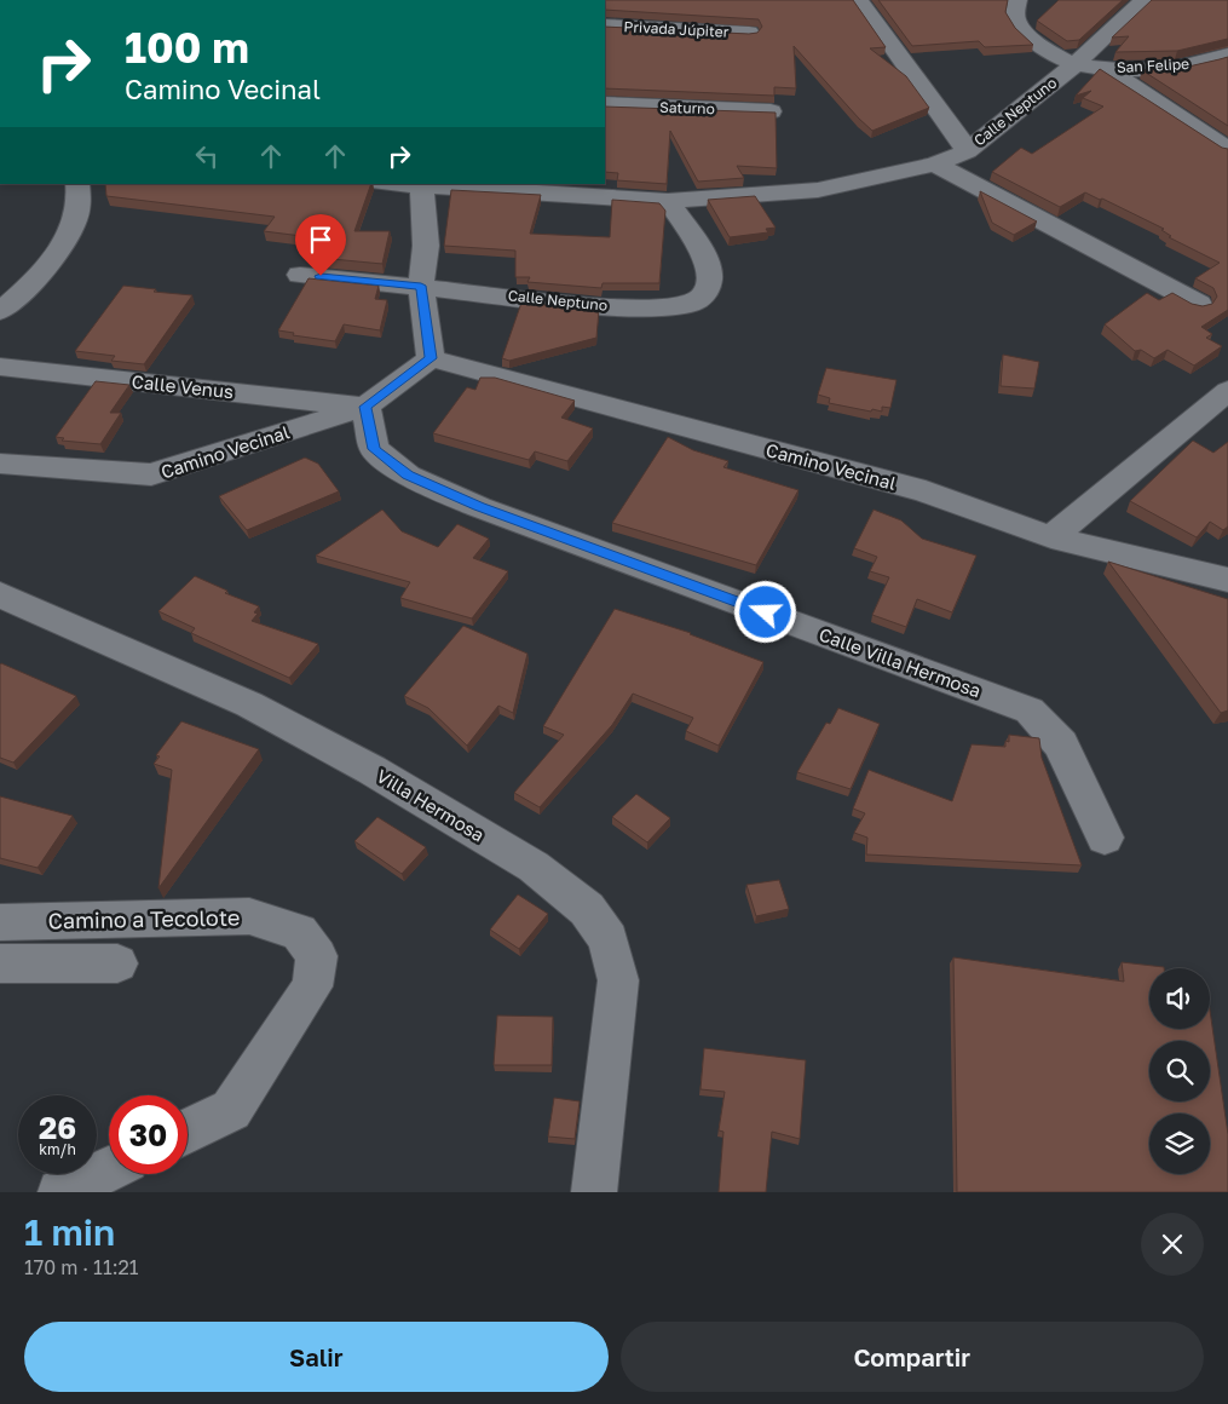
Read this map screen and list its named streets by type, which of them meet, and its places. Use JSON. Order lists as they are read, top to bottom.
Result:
{
  "streets": {
    "street": [
      "Privada Júpiter",
      "San Felipe",
      "Saturno",
      "Calle Neptuno",
      "Calle Venus",
      "Camino Vecinal",
      "Calle Villa Hermosa",
      "Villa Hermosa",
      "Camino a Tecolote"
    ]
  },
  "crossings": [
    ["San Felipe", "Calle Neptuno"],
    ["Calle Venus", "Camino Vecinal"],
    ["Calle Venus", "Calle Villa Hermosa"],
    ["Camino Vecinal", "Calle Villa Hermosa"]
  ],
  "page": {
    "turn": ["100 m", "Camino Vecinal"],
    "speed": "26 km/h",
    "limit": "30",
    "heading": ["1 min", "170 m · 11:21"],
    "buttons": ["Salir", "Compartir"]
  }
}
